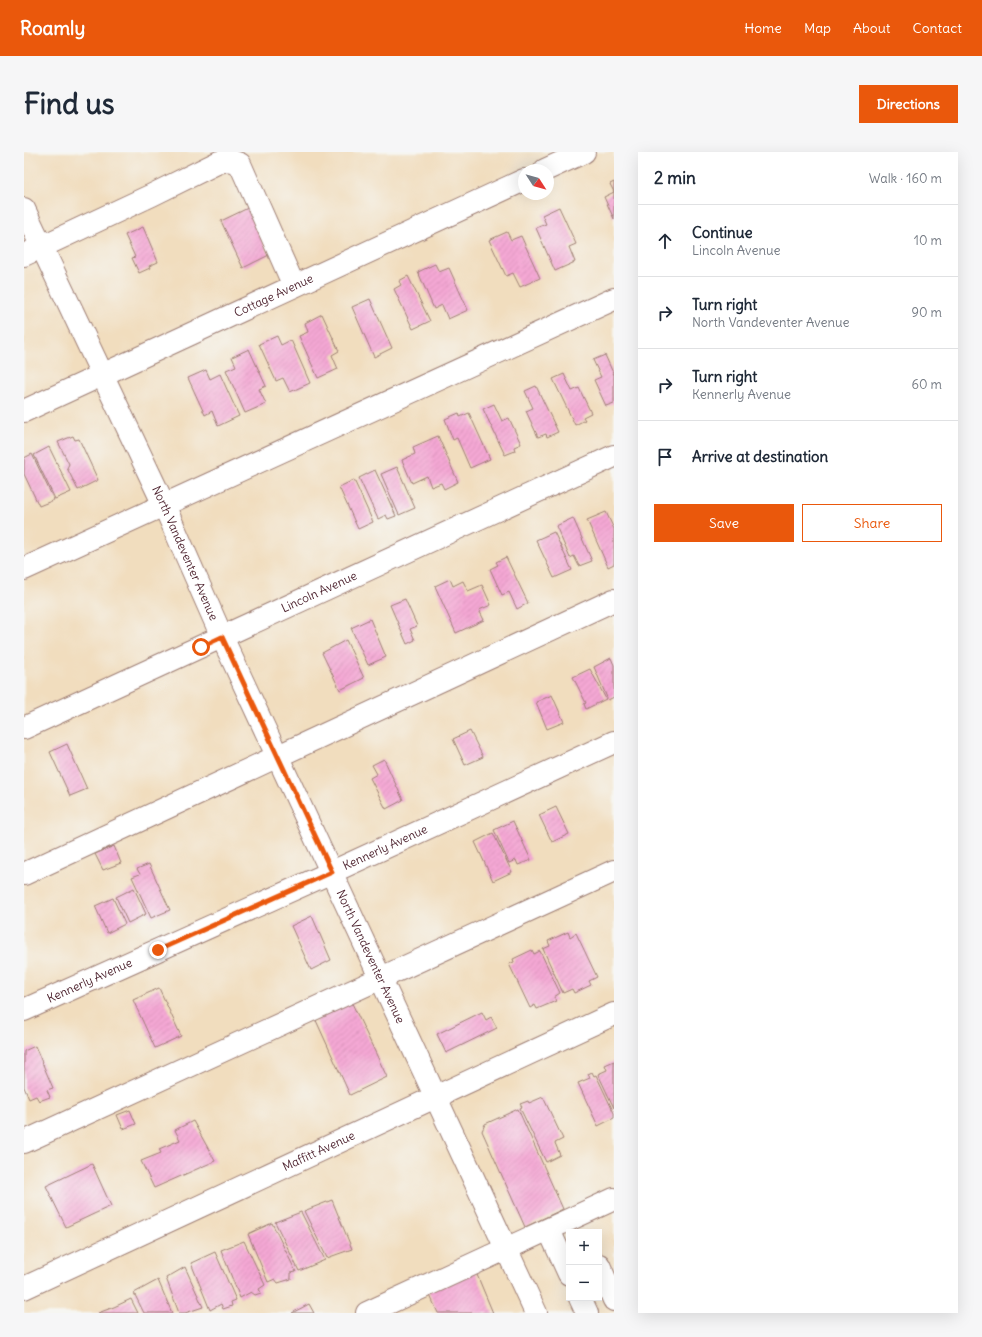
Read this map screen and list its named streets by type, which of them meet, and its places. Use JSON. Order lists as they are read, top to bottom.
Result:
{
  "streets": {
    "street": [
      "Cottage Avenue",
      "North Vandeventer Avenue",
      "Lincoln Avenue",
      "Kennerly Avenue",
      "Maffitt Avenue"
    ]
  },
  "crossings": [
    ["Cottage Avenue", "North Vandeventer Avenue"],
    ["North Vandeventer Avenue", "Lincoln Avenue"],
    ["North Vandeventer Avenue", "Kennerly Avenue"],
    ["North Vandeventer Avenue", "Maffitt Avenue"]
  ],
  "north": "bottom right",
  "page": {
    "header": "Roamly",
    "nav": [
      "Home",
      "Map",
      "About",
      "Contact"
    ],
    "buttons": [
      "Directions",
      ["Save", "Share"]
    ],
    "title": "Find us",
    "heading": ["2 min", "Walk · 160 m"],
    "list": [
      ["Continue", "Lincoln Avenue", "10 m"],
      ["Turn right", "North Vandeventer Avenue", "90 m"],
      ["Turn right", "Kennerly Avenue", "60 m"],
      "Arrive at destination"
    ],
    "map_buttons": ["+", "−"]
  }
}
